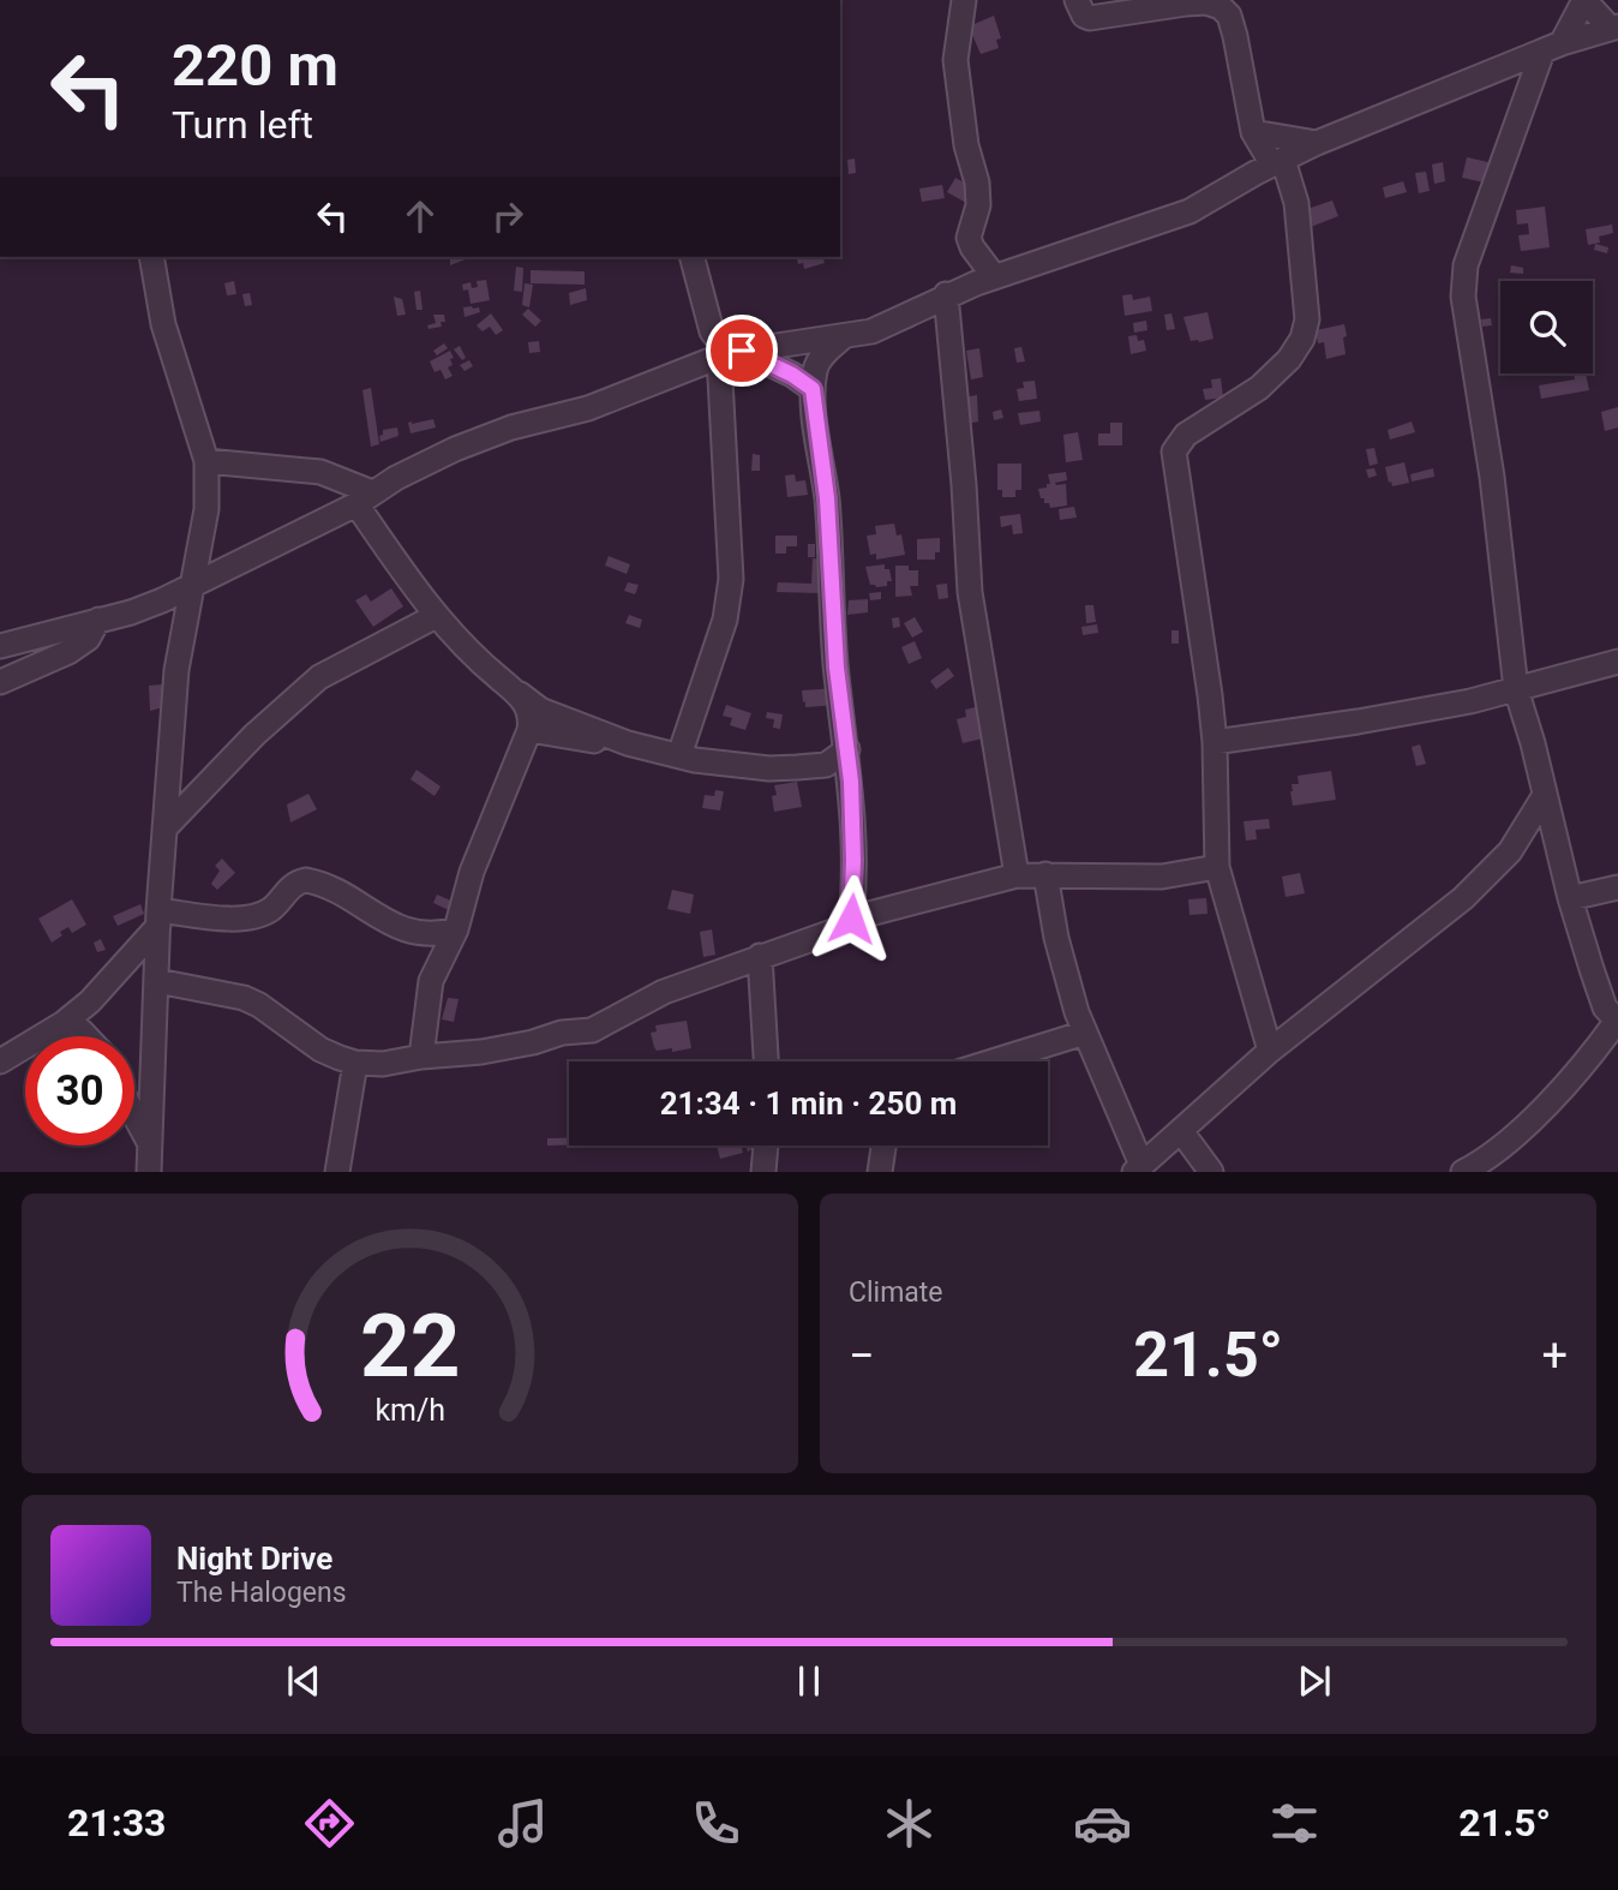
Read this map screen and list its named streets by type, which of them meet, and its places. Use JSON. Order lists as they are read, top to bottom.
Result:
{
  "page": {
    "turn": ["220 m", "Turn left"],
    "limit": "30",
    "trip": "21:34 · 1 min · 250 m",
    "tile": "Climate",
    "heat": ["−", "21.5°", "+"],
    "song": ["Night Drive", "The Halogens"],
    "tabs": ["21:33", "21.5°"],
    "gauge": ["22", "km/h"]
  }
}
